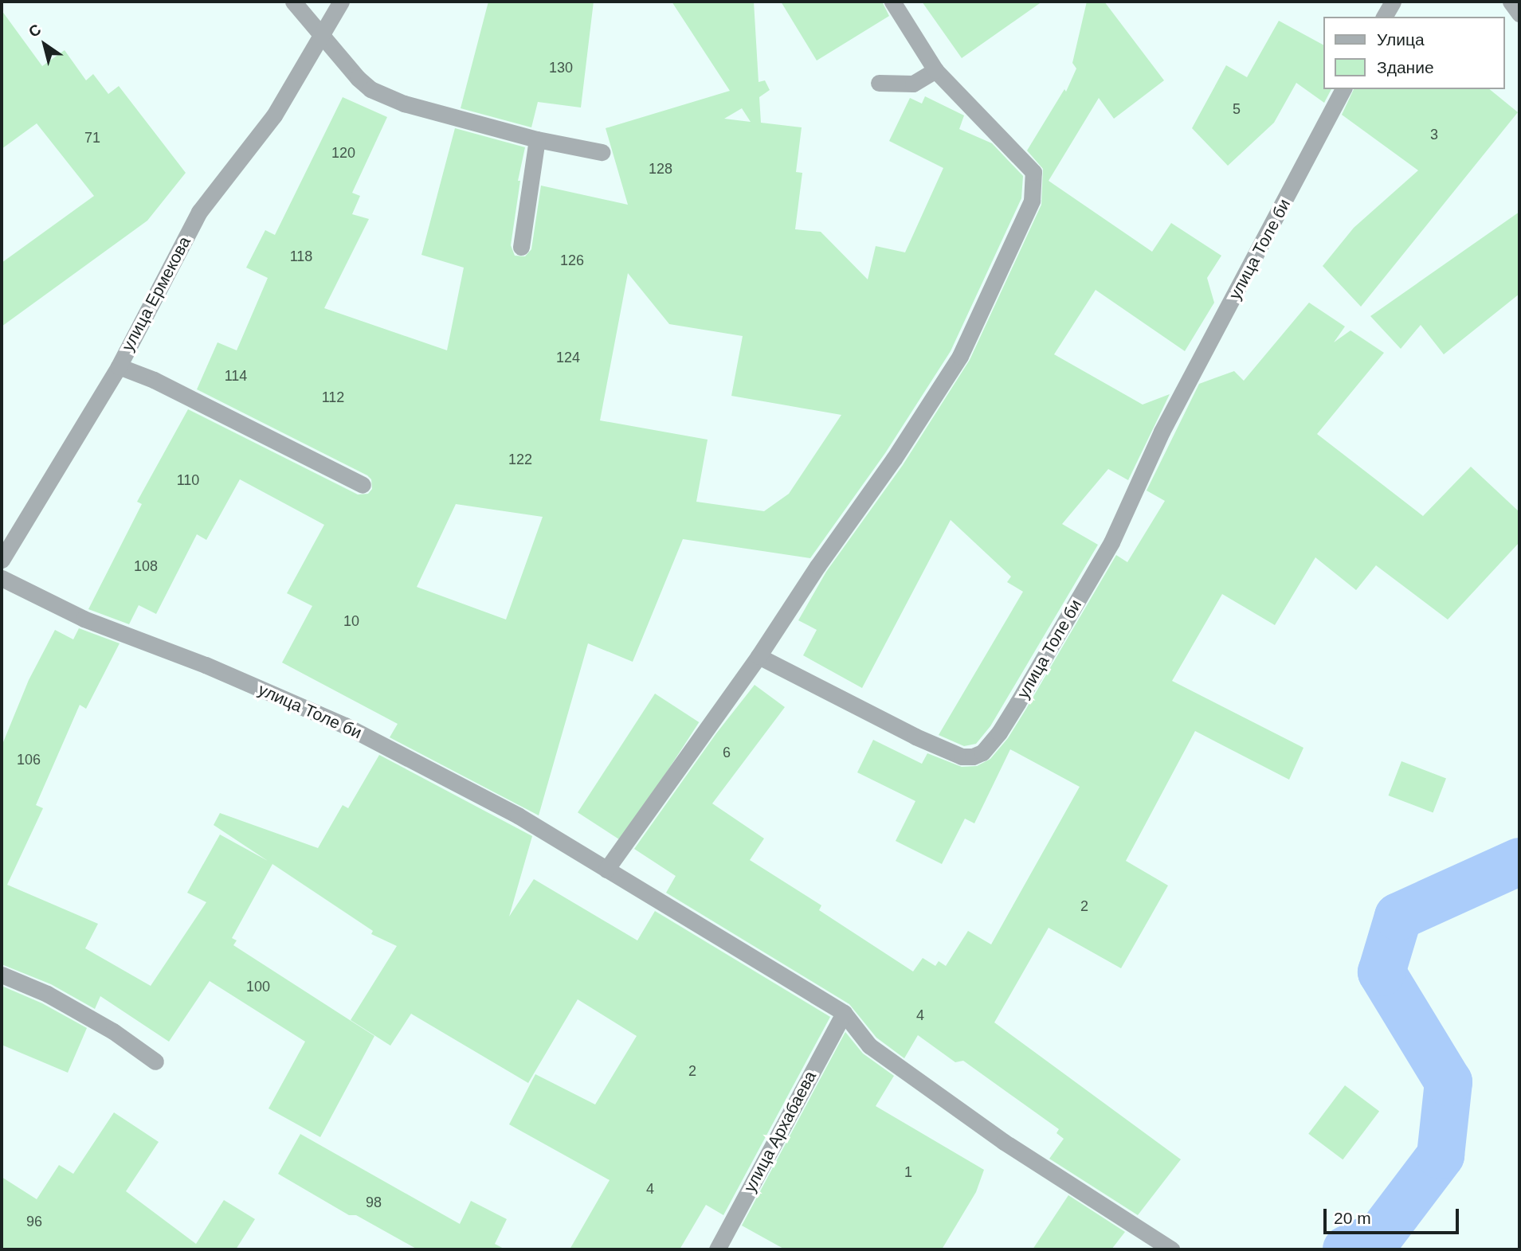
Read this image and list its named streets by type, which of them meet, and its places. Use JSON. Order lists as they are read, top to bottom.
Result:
{
  "streets": {
    "street": ["улица Толе би", "улица Ермекова", "улица Архабаева"]
  },
  "crossings": [
    ["улица Толе би", "улица Архабаева"]
  ],
  "house_numbers": [
    "130",
    "5",
    "3",
    "71",
    "120",
    "128",
    "118",
    "126",
    "124",
    "114",
    "112",
    "122",
    "110",
    "108",
    "10",
    "6",
    "106",
    "2",
    "100",
    "4",
    "2",
    "1",
    "4",
    "98",
    "96"
  ],
  "legend": ["Улица", "Здание"],
  "scale_bar": "20 m",
  "north": "top left"
}
